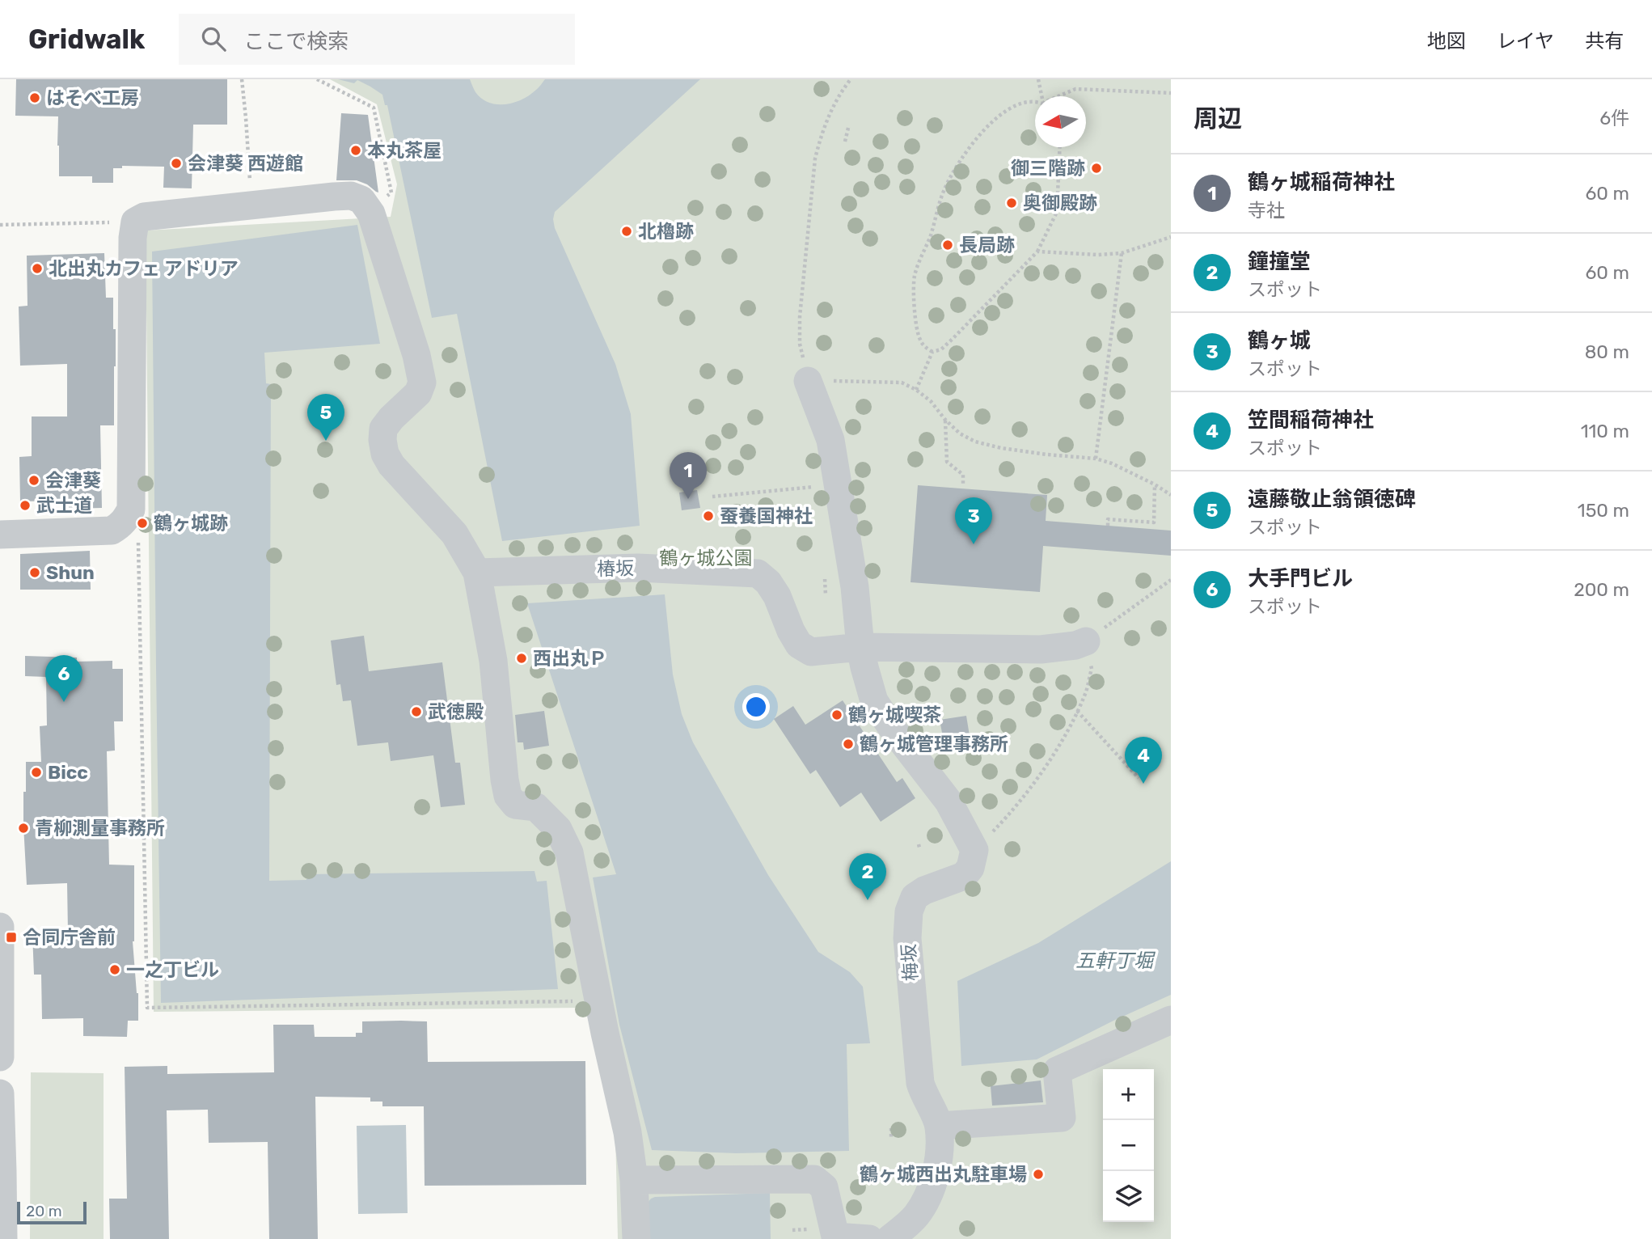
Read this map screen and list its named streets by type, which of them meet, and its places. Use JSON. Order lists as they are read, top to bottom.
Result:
{
  "streets": {
    "street": ["椿坂", "梅坂"]
  },
  "water": ["五軒丁堀"],
  "parks": ["鶴ヶ城公園"],
  "places": {
    "other": [
      "はそべ工房",
      "本丸茶屋",
      "会津葵 西遊館",
      "御三階跡",
      "奥御殿跡",
      "北櫓跡",
      "長局跡",
      "北出丸カフェ アドリア",
      "会津葵",
      "武士道",
      "蚕養国神社",
      "鶴ヶ城跡",
      "Shun",
      "西出丸Ｐ",
      "武徳殿",
      "鶴ヶ城喫茶",
      "鶴ヶ城管理事務所",
      "Bicc",
      "青柳測量事務所",
      "一之丁ビル",
      "鶴ヶ城西出丸駐車場"
    ],
    "transit": ["合同庁舎前"]
  },
  "scale_bar": "20 m",
  "north": "left",
  "page": {
    "header": "Gridwalk",
    "search": "ここで検索",
    "nav": ["地図", "レイヤ", "共有"],
    "heading": ["周辺", "6件"],
    "list": [
      {
        "mark": "1",
        "name": "鶴ヶ城稲荷神社",
        "note": "寺社",
        "value": "60 m"
      },
      {
        "mark": "2",
        "name": "鐘撞堂",
        "note": "スポット",
        "value": "60 m"
      },
      {
        "mark": "3",
        "name": "鶴ヶ城",
        "note": "スポット",
        "value": "80 m"
      },
      {
        "mark": "4",
        "name": "笠間稲荷神社",
        "note": "スポット",
        "value": "110 m"
      },
      {
        "mark": "5",
        "name": "遠藤敬止翁領徳碑",
        "note": "スポット",
        "value": "150 m"
      },
      {
        "mark": "6",
        "name": "大手門ビル",
        "note": "スポット",
        "value": "200 m"
      }
    ],
    "pins": [
      "5",
      "1",
      "3",
      "6",
      "4",
      "2"
    ],
    "map_buttons": ["+", "−"],
    "scale": "20 m"
  }
}
